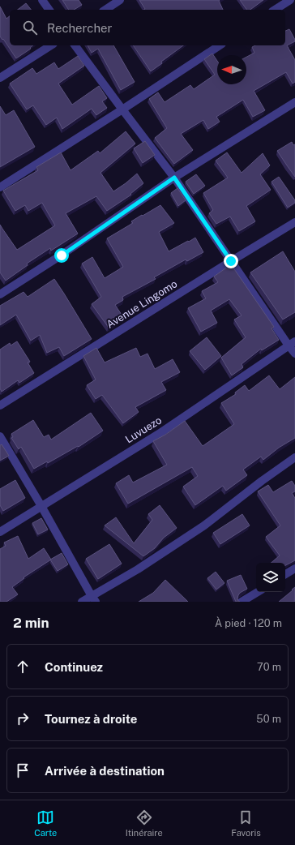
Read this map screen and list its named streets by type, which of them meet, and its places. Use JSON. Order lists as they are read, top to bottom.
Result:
{
  "streets": {
    "street": ["Avenue Lingomo", "Luvuezo"]
  },
  "north": "left",
  "page": {
    "search": "Rechercher",
    "heading": ["2 min", "À pied · 120 m"],
    "list": [
      ["Continuez", "70 m"],
      ["Tournez à droite", "50 m"],
      "Arrivée à destination"
    ],
    "nav": ["Carte", "Itinéraire", "Favoris"]
  }
}
